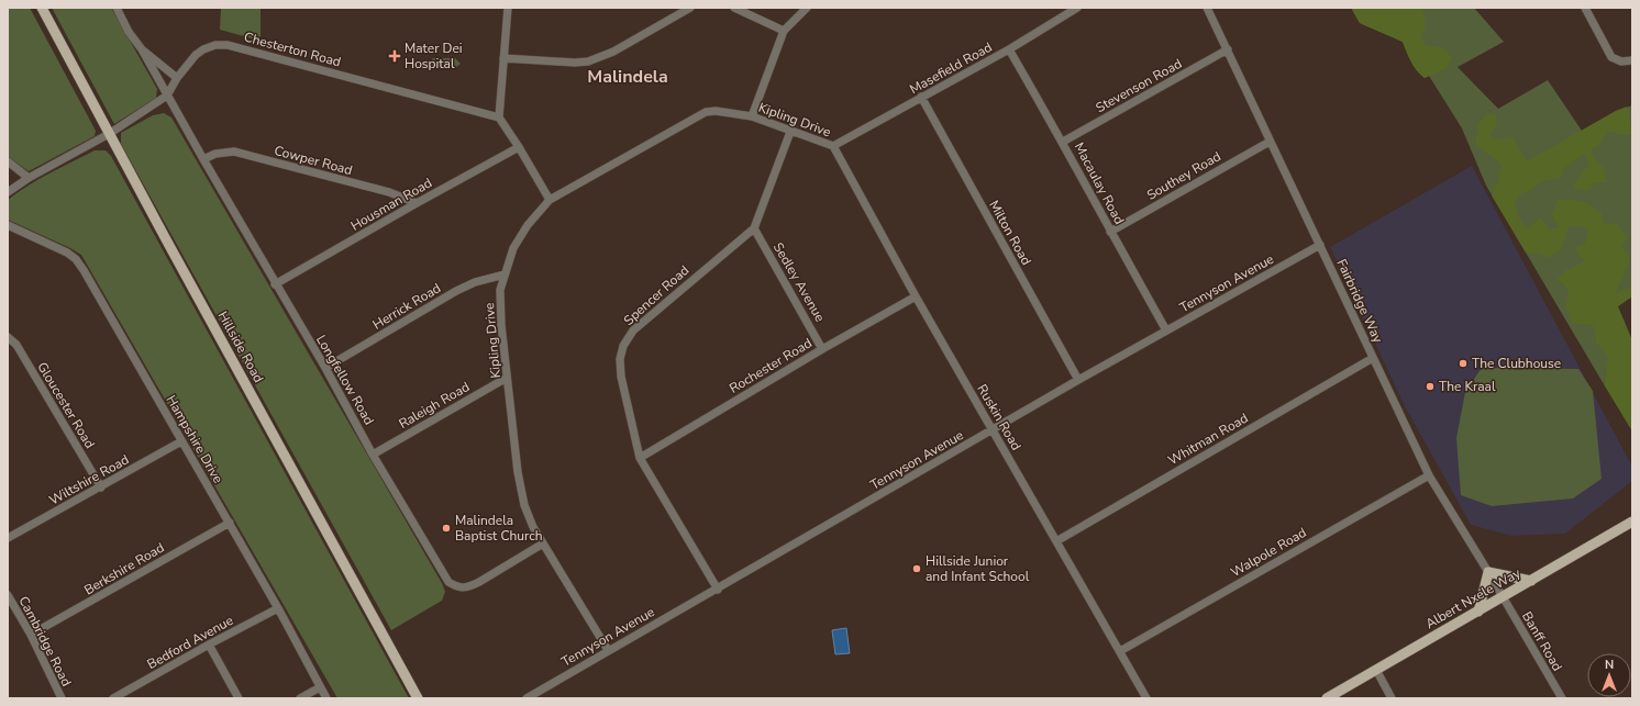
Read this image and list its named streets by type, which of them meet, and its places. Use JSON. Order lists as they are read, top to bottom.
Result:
{
  "streets": {
    "main road": ["Hillside Road", "Albert Nxele Way"],
    "street": [
      "Chesterton Road",
      "Masefield Road",
      "Stevenson Road",
      "Kipling Drive",
      "Cowper Road",
      "Southey Road",
      "Macaulay Road",
      "Housman Road",
      "Milton Road",
      "Sedley Avenue",
      "Tennyson Avenue",
      "Spencer Road",
      "Fairbridge Way",
      "Herrick Road",
      "Rochester Road",
      "Longfellow Road",
      "Gloucester Road",
      "Raleigh Road",
      "Ruskin Road",
      "Hampshire Drive",
      "Whitman Road",
      "Wiltshire Road",
      "Walpole Road",
      "Berkshire Road",
      "Cambridge Road",
      "Banff Road",
      "Bedford Avenue"
    ]
  },
  "crossings": [
    ["Chesterton Road", "Hillside Road"],
    ["Chesterton Road", "Longfellow Road"],
    ["Masefield Road", "Kipling Drive"],
    ["Masefield Road", "Macaulay Road"],
    ["Masefield Road", "Milton Road"],
    ["Masefield Road", "Ruskin Road"],
    ["Stevenson Road", "Macaulay Road"],
    ["Stevenson Road", "Fairbridge Way"],
    ["Kipling Drive", "Tennyson Avenue"],
    ["Kipling Drive", "Spencer Road"],
    ["Kipling Drive", "Herrick Road"],
    ["Kipling Drive", "Longfellow Road"],
    ["Kipling Drive", "Raleigh Road"],
    ["Kipling Drive", "Ruskin Road"],
    ["Cowper Road", "Housman Road"],
    ["Cowper Road", "Longfellow Road"],
    ["Southey Road", "Macaulay Road"],
    ["Southey Road", "Fairbridge Way"],
    ["Macaulay Road", "Tennyson Avenue"],
    ["Housman Road", "Longfellow Road"],
    ["Milton Road", "Tennyson Avenue"],
    ["Sedley Avenue", "Spencer Road"],
    ["Sedley Avenue", "Rochester Road"],
    ["Tennyson Avenue", "Spencer Road"],
    ["Tennyson Avenue", "Fairbridge Way"],
    ["Tennyson Avenue", "Ruskin Road"],
    ["Spencer Road", "Rochester Road"],
    ["Fairbridge Way", "Whitman Road"],
    ["Fairbridge Way", "Walpole Road"],
    ["Fairbridge Way", "Albert Nxele Way"],
    ["Fairbridge Way", "Banff Road"],
    ["Herrick Road", "Longfellow Road"],
    ["Rochester Road", "Ruskin Road"],
    ["Longfellow Road", "Raleigh Road"],
    ["Gloucester Road", "Wiltshire Road"],
    ["Ruskin Road", "Whitman Road"],
    ["Ruskin Road", "Walpole Road"],
    ["Hampshire Drive", "Wiltshire Road"],
    ["Hampshire Drive", "Berkshire Road"],
    ["Hampshire Drive", "Bedford Avenue"],
    ["Berkshire Road", "Cambridge Road"],
    ["Albert Nxele Way", "Banff Road"]
  ],
  "districts": ["Malindela"],
  "places": {
    "health": ["Mater Dei Hospital"],
    "other": [
      "The Clubhouse",
      "The Kraal",
      "Malindela Baptist Church",
      "Hillside Junior and Infant School"
    ]
  },
  "north": "top"
}
